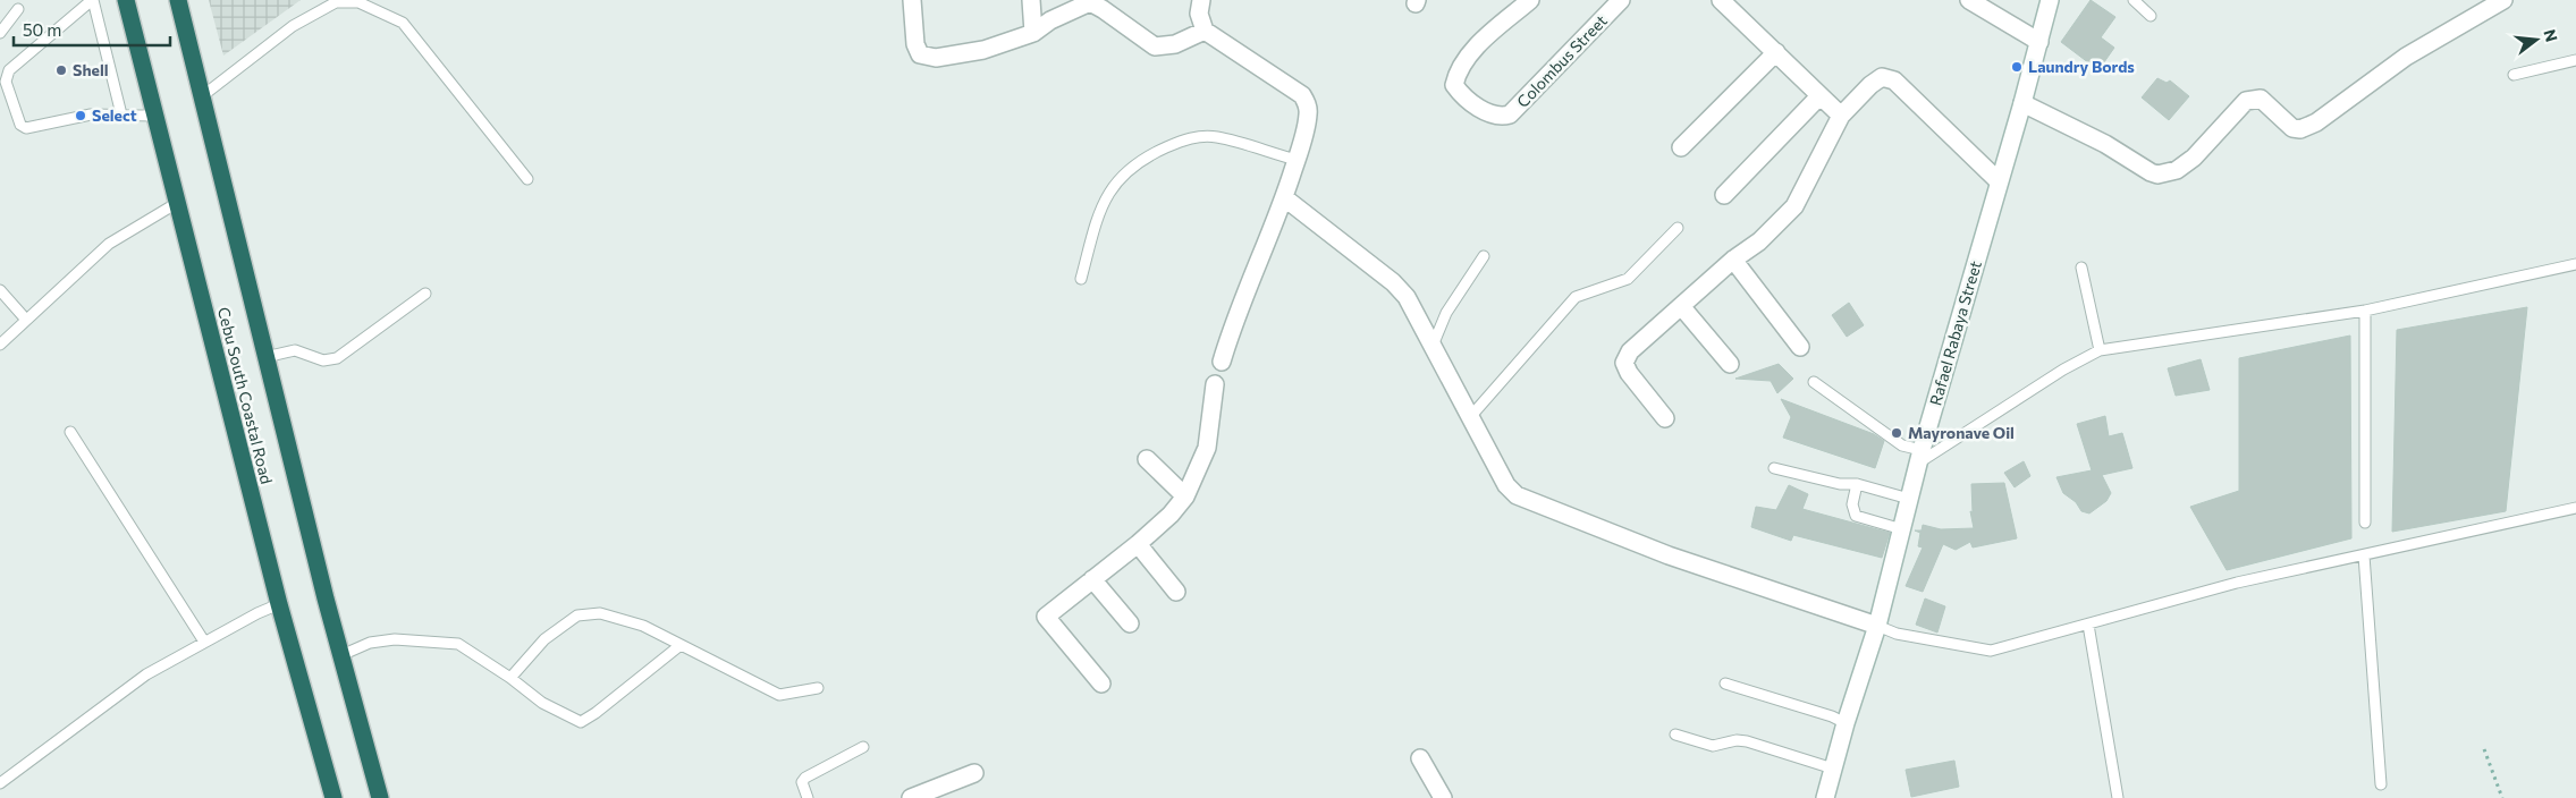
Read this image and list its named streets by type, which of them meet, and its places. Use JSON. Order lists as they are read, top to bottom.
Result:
{
  "streets": {
    "highway": ["Cebu South Coastal Road"],
    "street": ["Colombus Street", "Rafael Rabaya Street"]
  },
  "places": [
    "Laundry Bords",
    "Shell",
    "Select",
    "Mayronave Oil"
  ],
  "scale_bar": "50 m",
  "north": "right"
}
